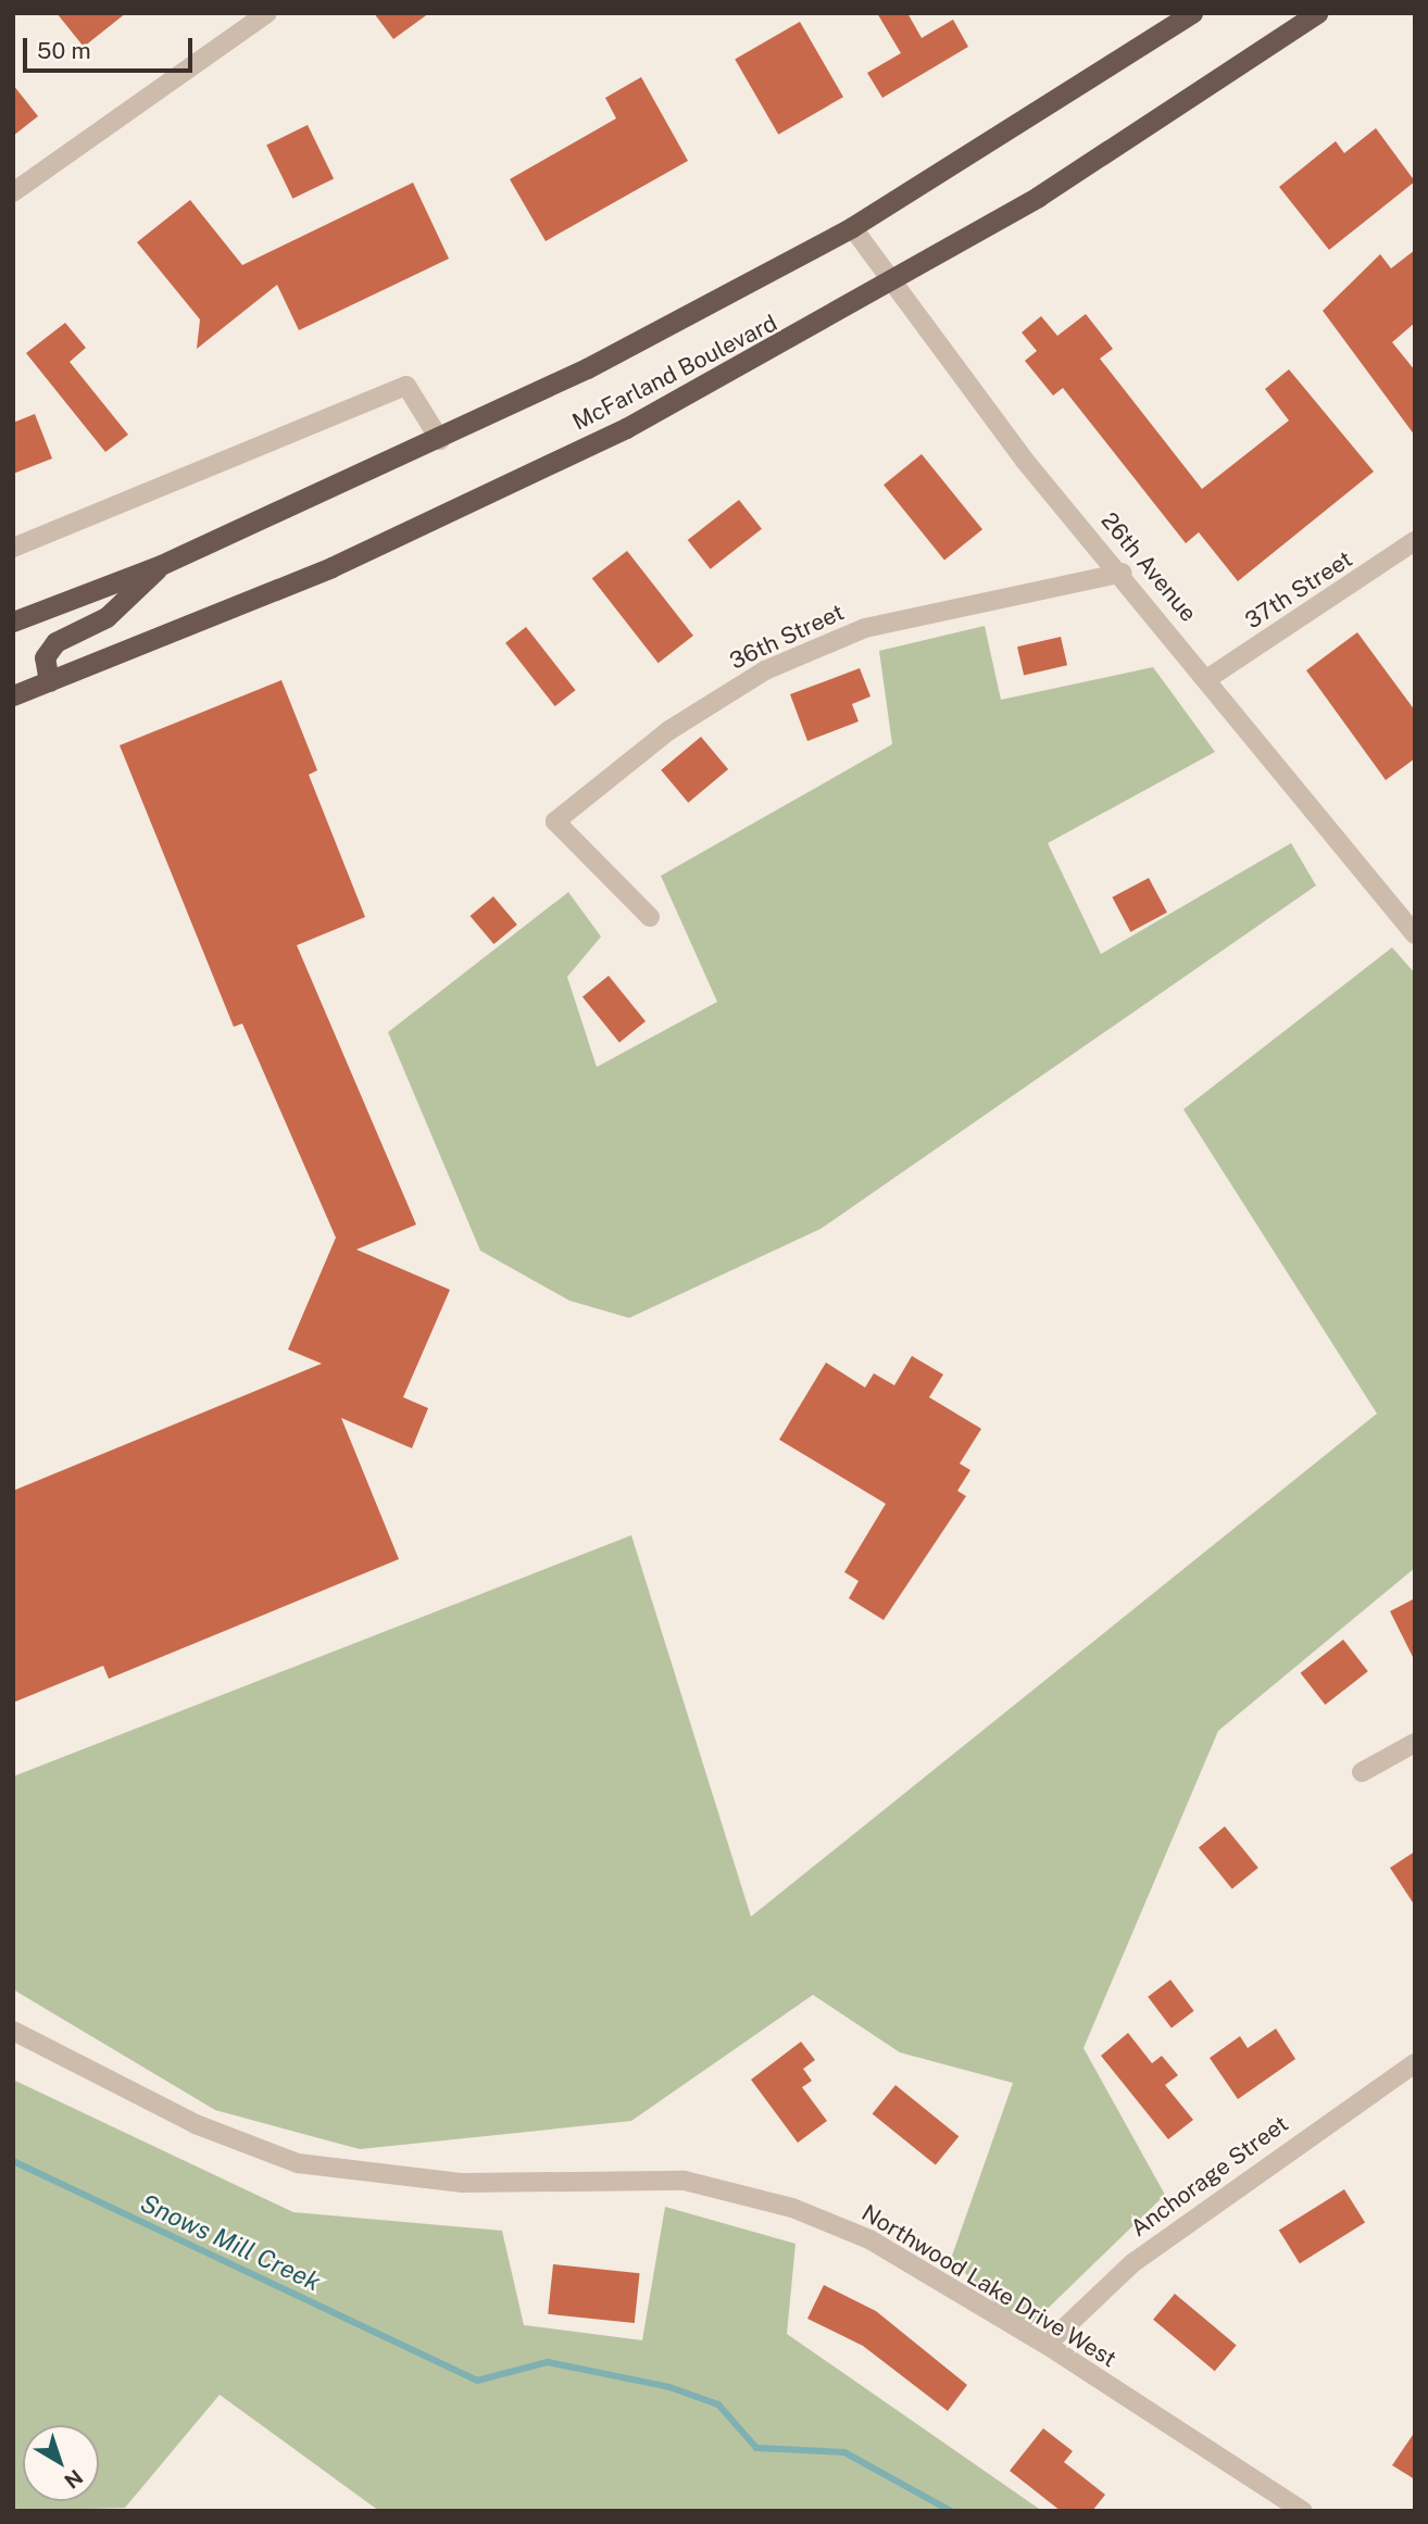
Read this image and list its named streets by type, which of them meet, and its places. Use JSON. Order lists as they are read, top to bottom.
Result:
{
  "streets": {
    "highway": ["McFarland Boulevard"],
    "street": [
      "26th Avenue",
      "37th Street",
      "36th Street",
      "Anchorage Street",
      "Northwood Lake Drive West"
    ]
  },
  "crossings": [
    ["McFarland Boulevard", "26th Avenue"],
    ["26th Avenue", "37th Street"],
    ["26th Avenue", "36th Street"],
    ["Anchorage Street", "Northwood Lake Drive West"]
  ],
  "water": ["Snows Mill Creek"],
  "scale_bar": "50 m",
  "north": "bottom right"
}
